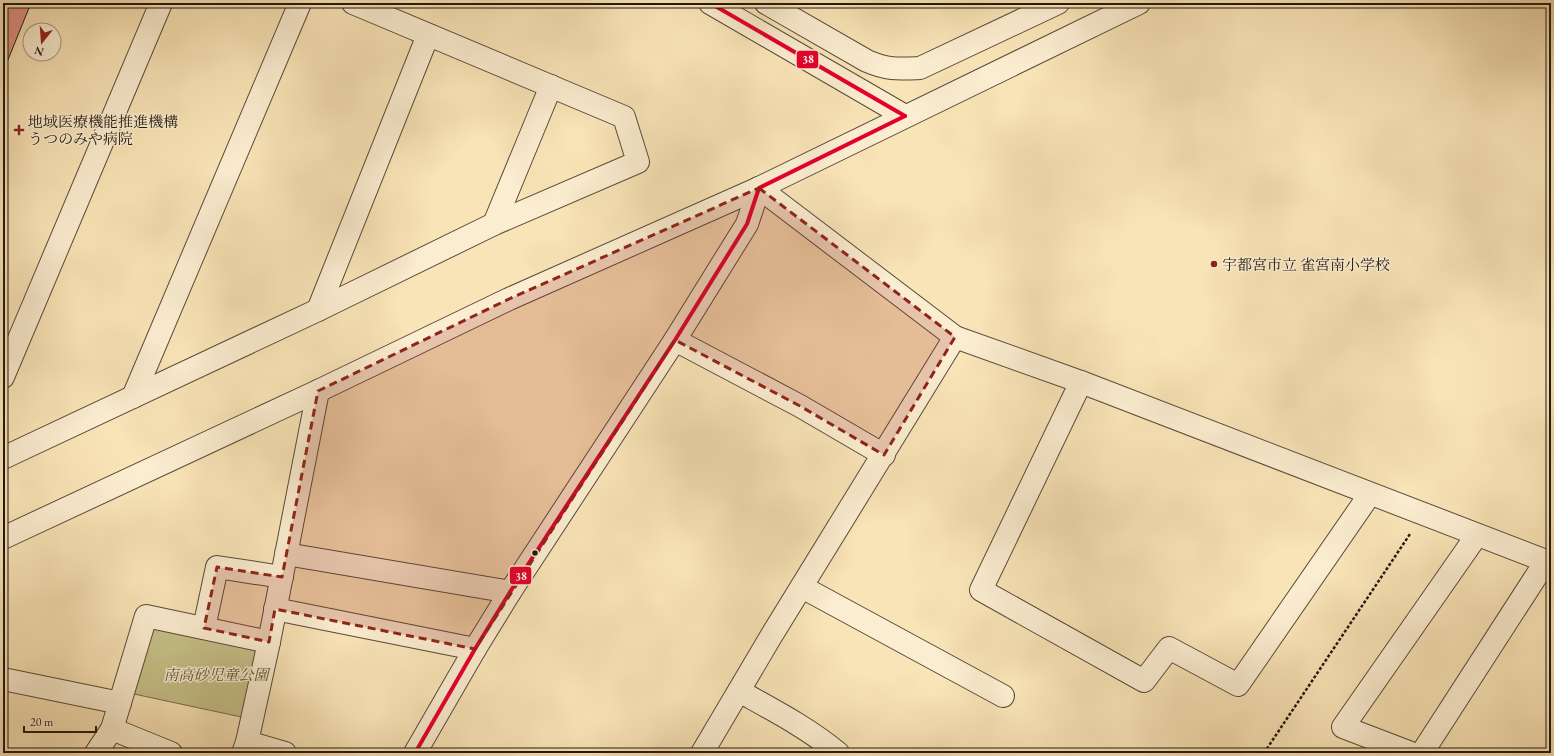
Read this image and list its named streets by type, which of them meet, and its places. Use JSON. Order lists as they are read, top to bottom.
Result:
{
  "parks": ["南高砂児童公園"],
  "places": {
    "health": ["地域医療機能推進機構 うつのみや病院"],
    "other": ["宇都宮市立 雀宮南小学校"]
  },
  "lines": ["transit line 38"],
  "scale_bar": "20 m",
  "north": "bottom"
}
